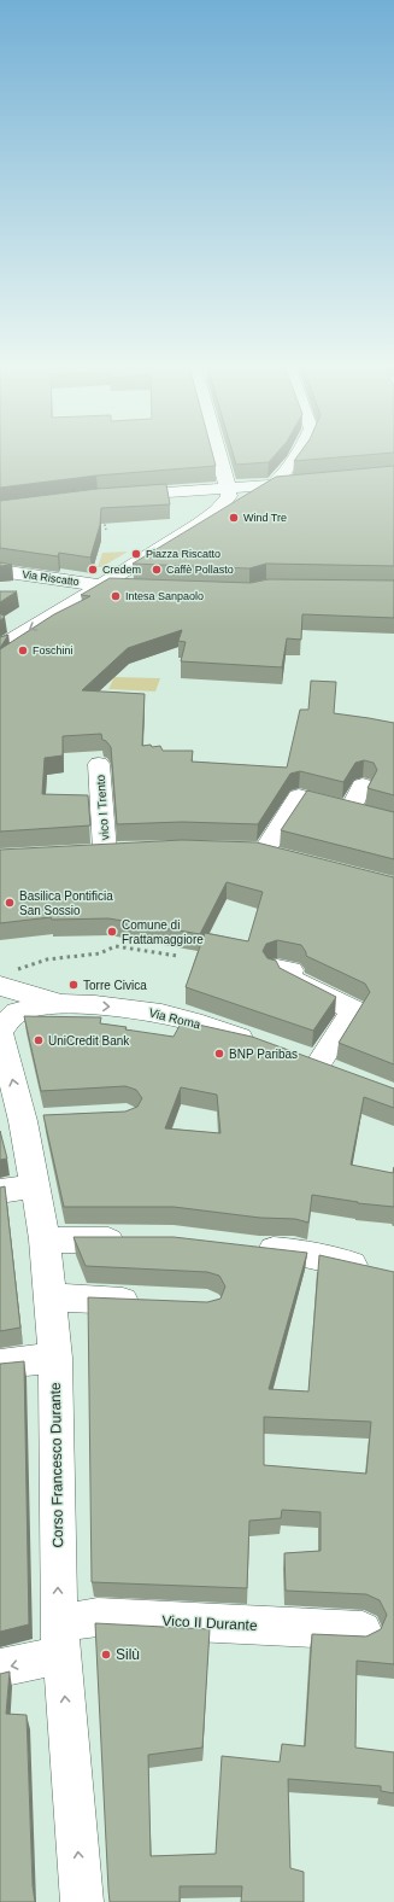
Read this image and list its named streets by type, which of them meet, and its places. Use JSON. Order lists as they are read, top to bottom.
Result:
{
  "streets": {
    "street": [
      "Via Riscatto",
      "vico I Trento",
      "Via Roma",
      "Corso Francesco Durante",
      "Vico II Durante"
    ]
  },
  "crossings": [
    ["Via Roma", "Corso Francesco Durante"],
    ["Corso Francesco Durante", "Vico II Durante"]
  ],
  "one_way": ["Via Roma", "Corso Francesco Durante"],
  "places": [
    "Wind Tre",
    "Piazza Riscatto",
    "Credem",
    "Caffè Pollasto",
    "Intesa Sanpaolo",
    "Foschini",
    "Basilica Pontificia San Sossio",
    "Comune di Frattamaggiore",
    "Torre Civica",
    "UniCredit Bank",
    "BNP Paribas",
    "Silù"
  ]
}
